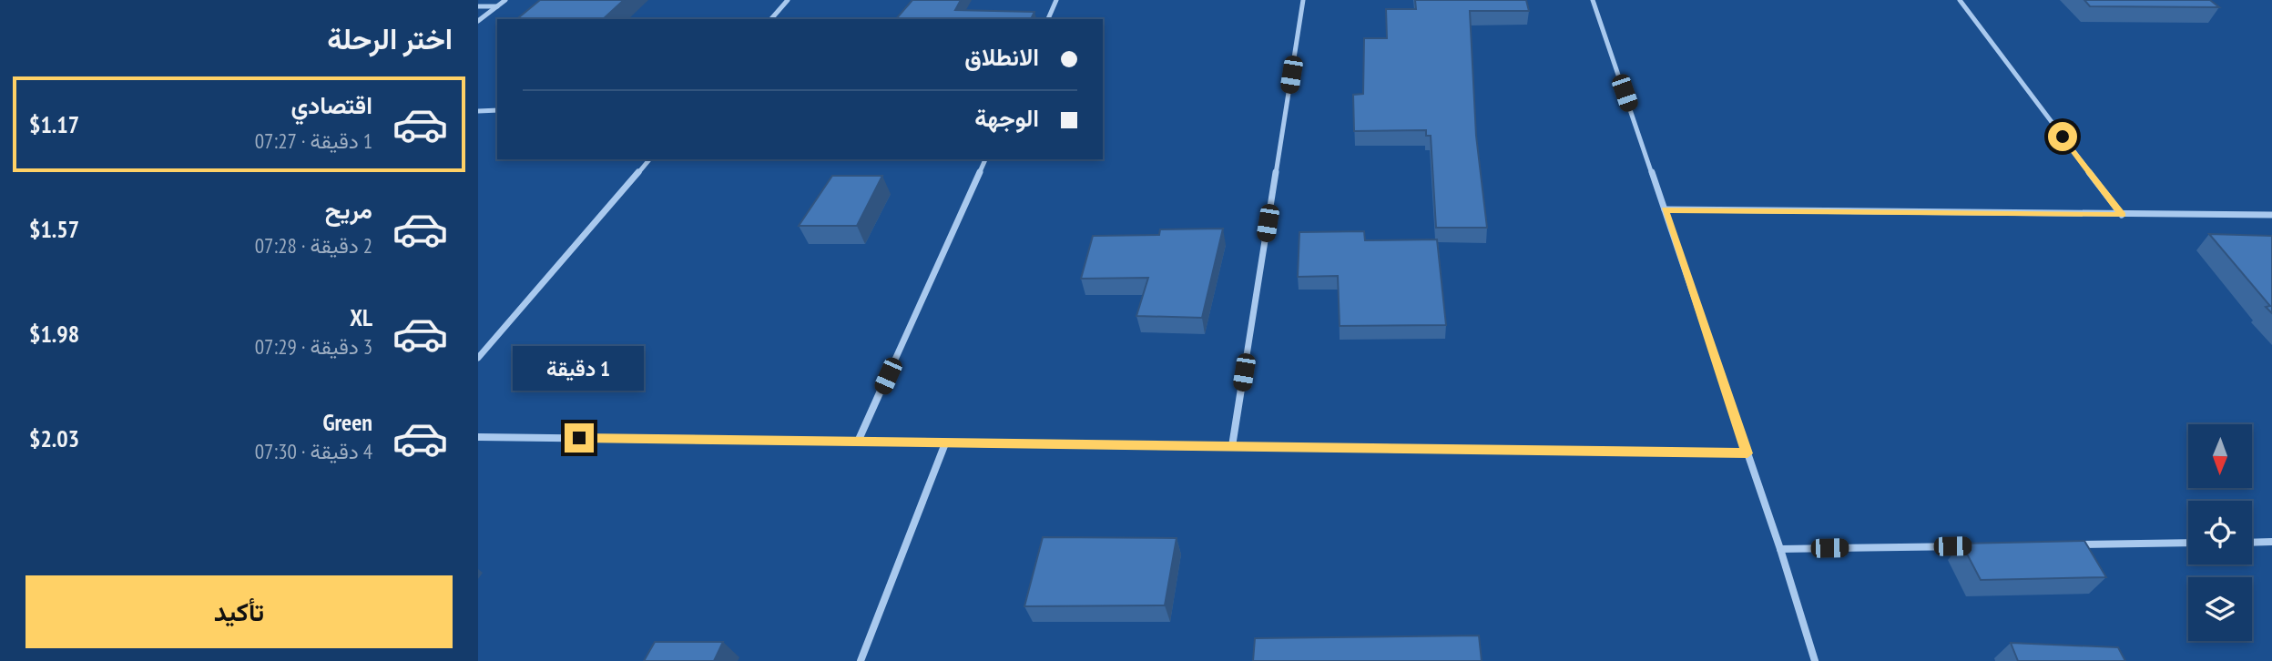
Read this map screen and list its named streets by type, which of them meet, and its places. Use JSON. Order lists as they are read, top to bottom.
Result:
{
  "north": "bottom",
  "page": {
    "heading": "اختر الرحلة",
    "banner": ["الانطلاق", "الوجهة"],
    "list": [
      {
        "name": "اقتصادي",
        "note": "1 دقيقة · 07:27",
        "value": "$1.17"
      },
      {
        "name": "مريح",
        "note": "2 دقيقة · 07:28",
        "value": "$1.57"
      },
      {
        "name": "XL",
        "note": "3 دقيقة · 07:29",
        "value": "$1.98"
      },
      {
        "name": "Green",
        "note": "4 دقيقة · 07:30",
        "value": "$2.03"
      }
    ],
    "bubble": "1 دقيقة",
    "buttons": "تأكيد"
  }
}
